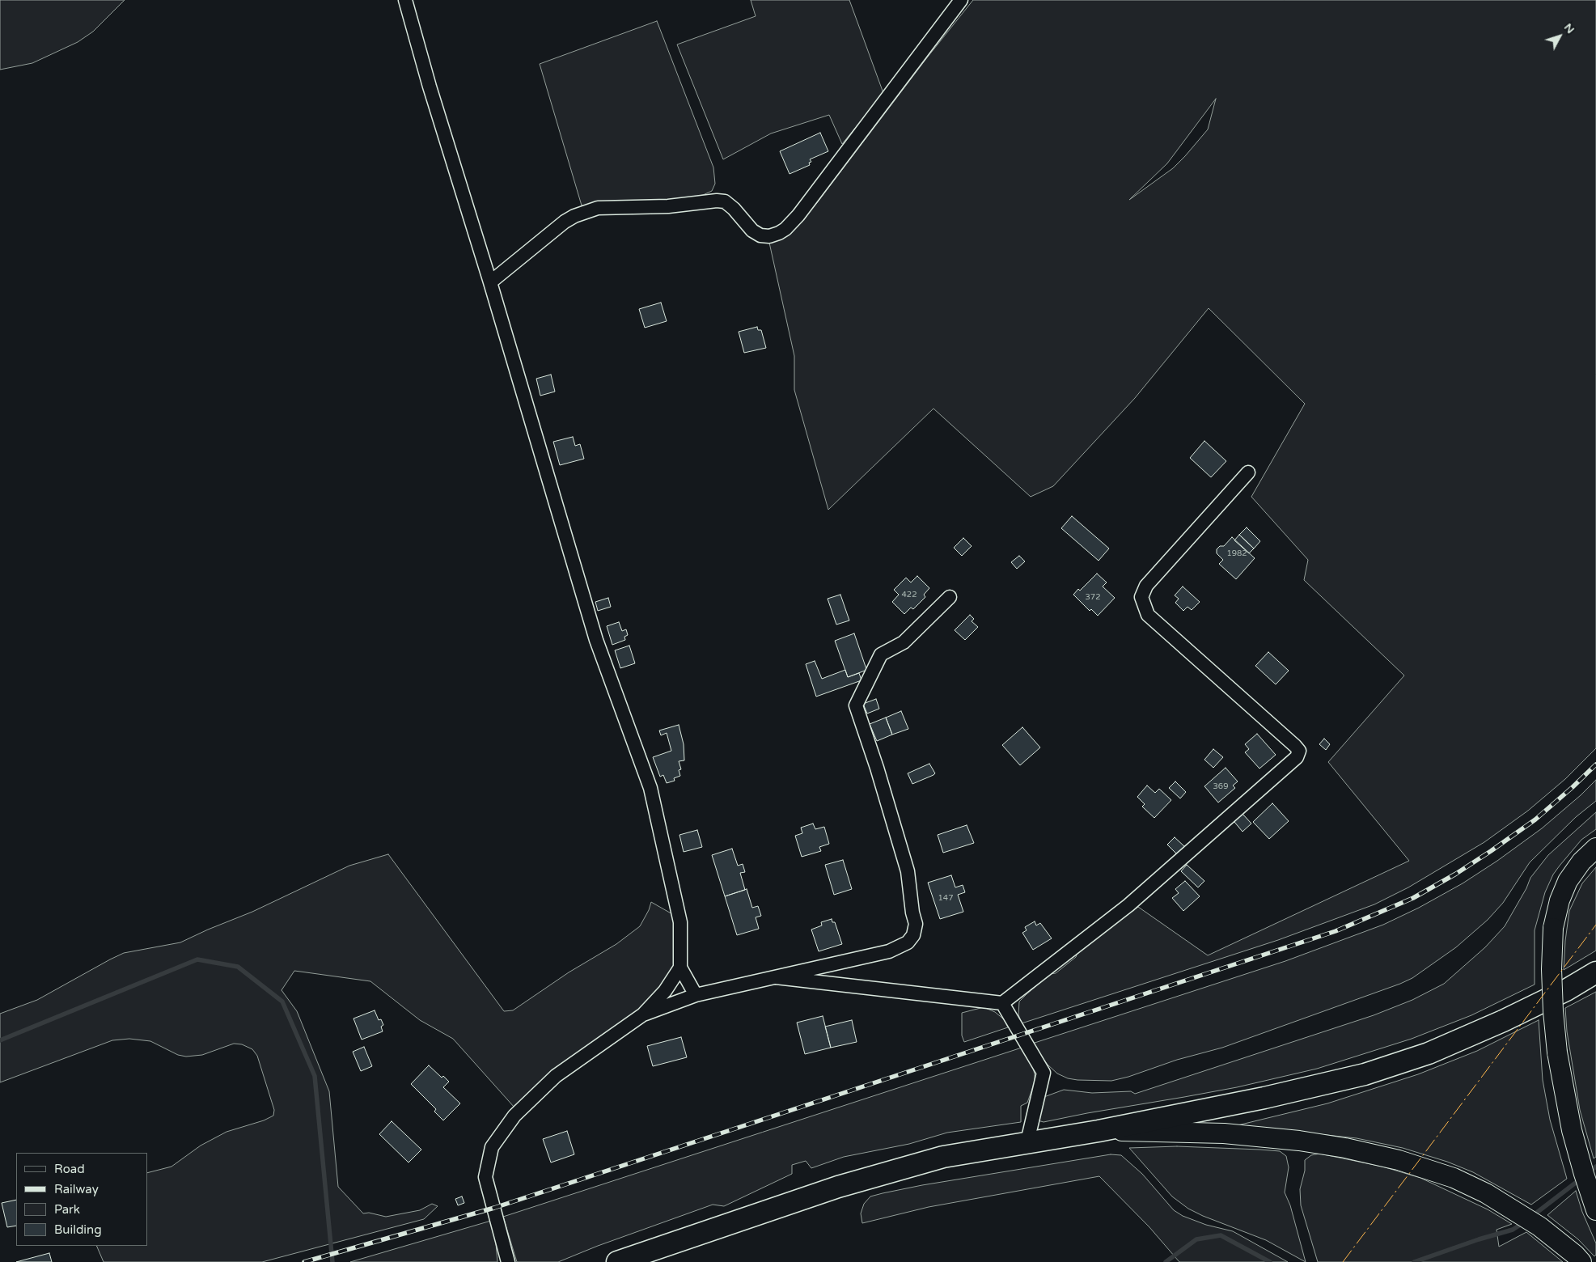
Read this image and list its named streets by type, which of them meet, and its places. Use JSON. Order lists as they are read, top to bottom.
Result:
{
  "house_numbers": [
    "1982",
    "422",
    "372",
    "369",
    "147"
  ],
  "legend": [
    "Road",
    "Railway",
    "Park",
    "Building"
  ],
  "north": "top right"
}
